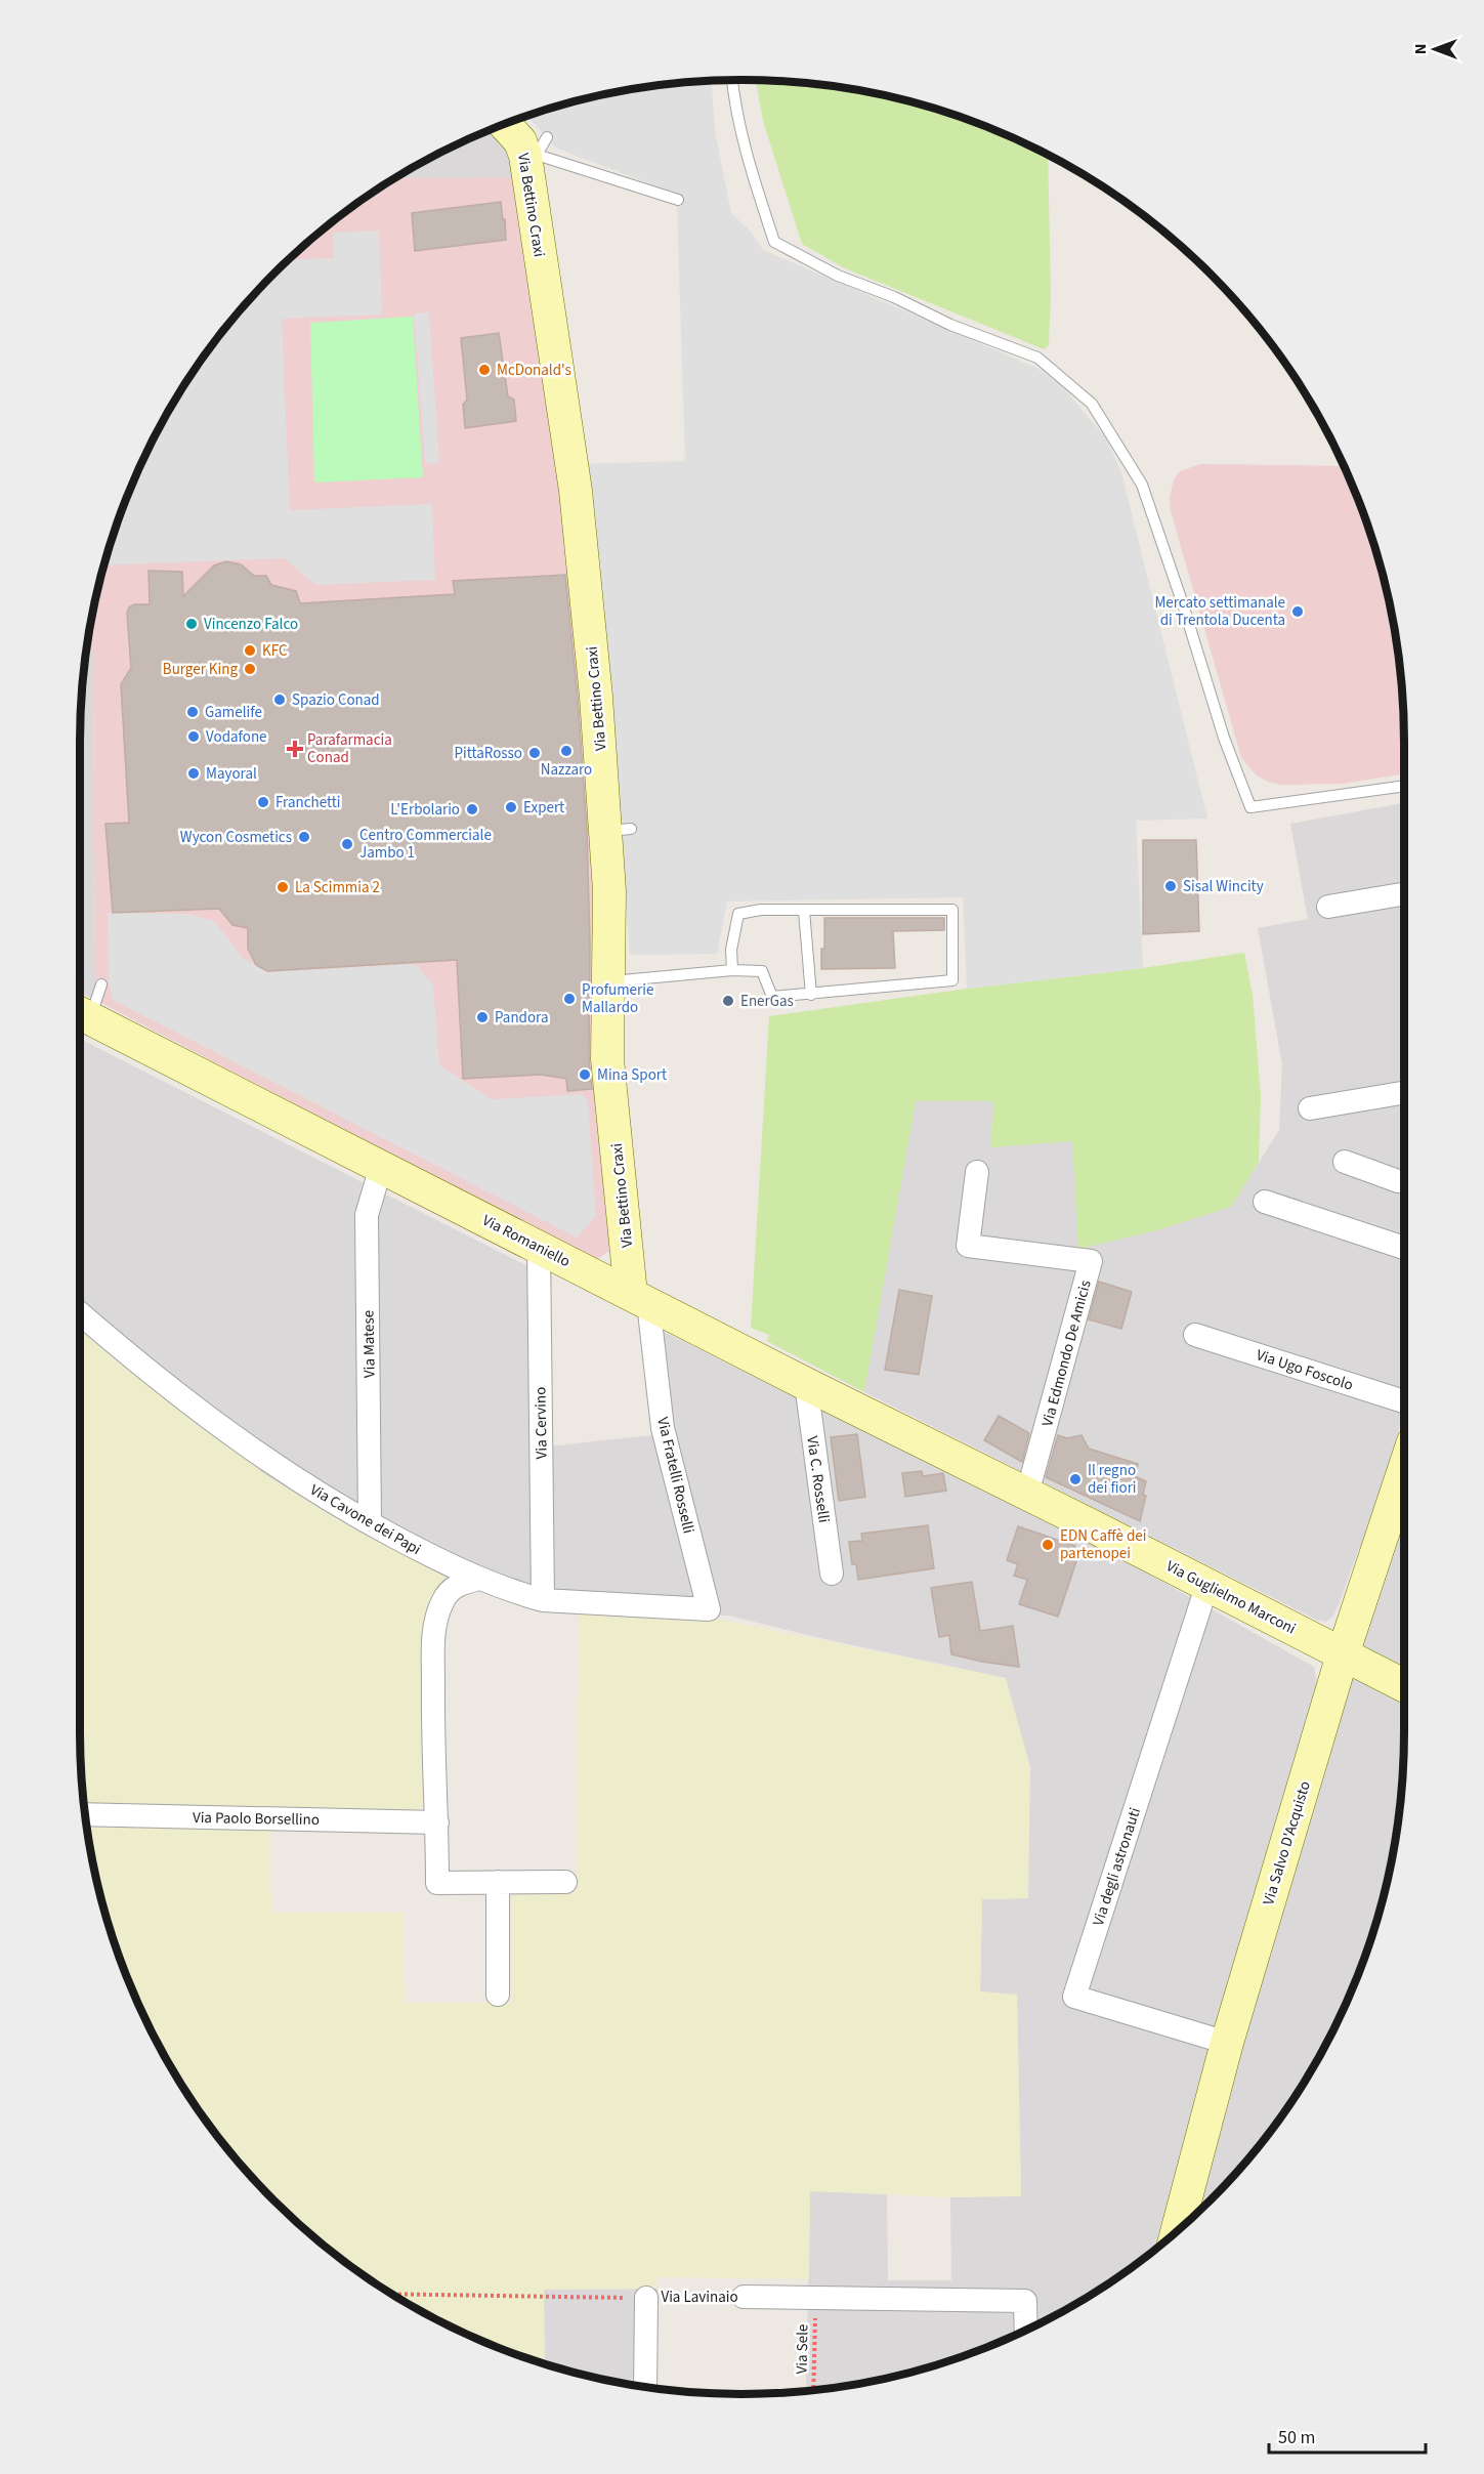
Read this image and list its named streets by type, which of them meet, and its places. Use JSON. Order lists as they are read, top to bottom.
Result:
{
  "streets": {
    "street": [
      "Via Bettino Craxi",
      "Via Romaniello",
      "Via Matese",
      "Via Edmondo De Amicis",
      "Via Ugo Foscolo",
      "Via Cervino",
      "Via Fratelli Rosselli",
      "Via C. Rosselli",
      "Via Cavone dei Papi",
      "Via Guglielmo Marconi",
      "Via Paolo Borsellino",
      "Via Salvo D'Acquisto",
      "Via degli astronauti",
      "Via Lavinaio"
    ],
    "path": ["Via Sele"]
  },
  "crossings": [
    ["Via Bettino Craxi", "Via Romaniello"],
    ["Via Bettino Craxi", "Via Fratelli Rosselli"],
    ["Via Romaniello", "Via Matese"],
    ["Via Romaniello", "Via Cervino"],
    ["Via Romaniello", "Via Fratelli Rosselli"],
    ["Via Romaniello", "Via C. Rosselli"],
    ["Via Romaniello", "Via Guglielmo Marconi"],
    ["Via Matese", "Via Cavone dei Papi"],
    ["Via Edmondo De Amicis", "Via Guglielmo Marconi"],
    ["Via Cervino", "Via Cavone dei Papi"],
    ["Via Fratelli Rosselli", "Via Cavone dei Papi"],
    ["Via Guglielmo Marconi", "Via Salvo D'Acquisto"],
    ["Via Guglielmo Marconi", "Via degli astronauti"],
    ["Via Salvo D'Acquisto", "Via degli astronauti"],
    ["Via Lavinaio", "Via Sele"]
  ],
  "places": {
    "other": [
      "McDonald's",
      "Mercato settimanale di Trentola Ducenta",
      "Vincenzo Falco",
      "KFC",
      "Burger King",
      "Spazio Conad",
      "Gamelife",
      "Vodafone",
      "Nazzaro",
      "PittaRosso",
      "Mayoral",
      "Franchetti",
      "Expert",
      "L'Erbolario",
      "Wycon Cosmetics",
      "Centro Commerciale Jambo 1",
      "Sisal Wincity",
      "La Scimmia 2",
      "Profumerie Mallardo",
      "EnerGas",
      "Pandora",
      "Mina Sport",
      "Il regno dei fiori",
      "EDN Caffè dei partenopei"
    ],
    "health": ["Parafarmacia Conad"]
  },
  "scale_bar": "50 m",
  "north": "left"
}
